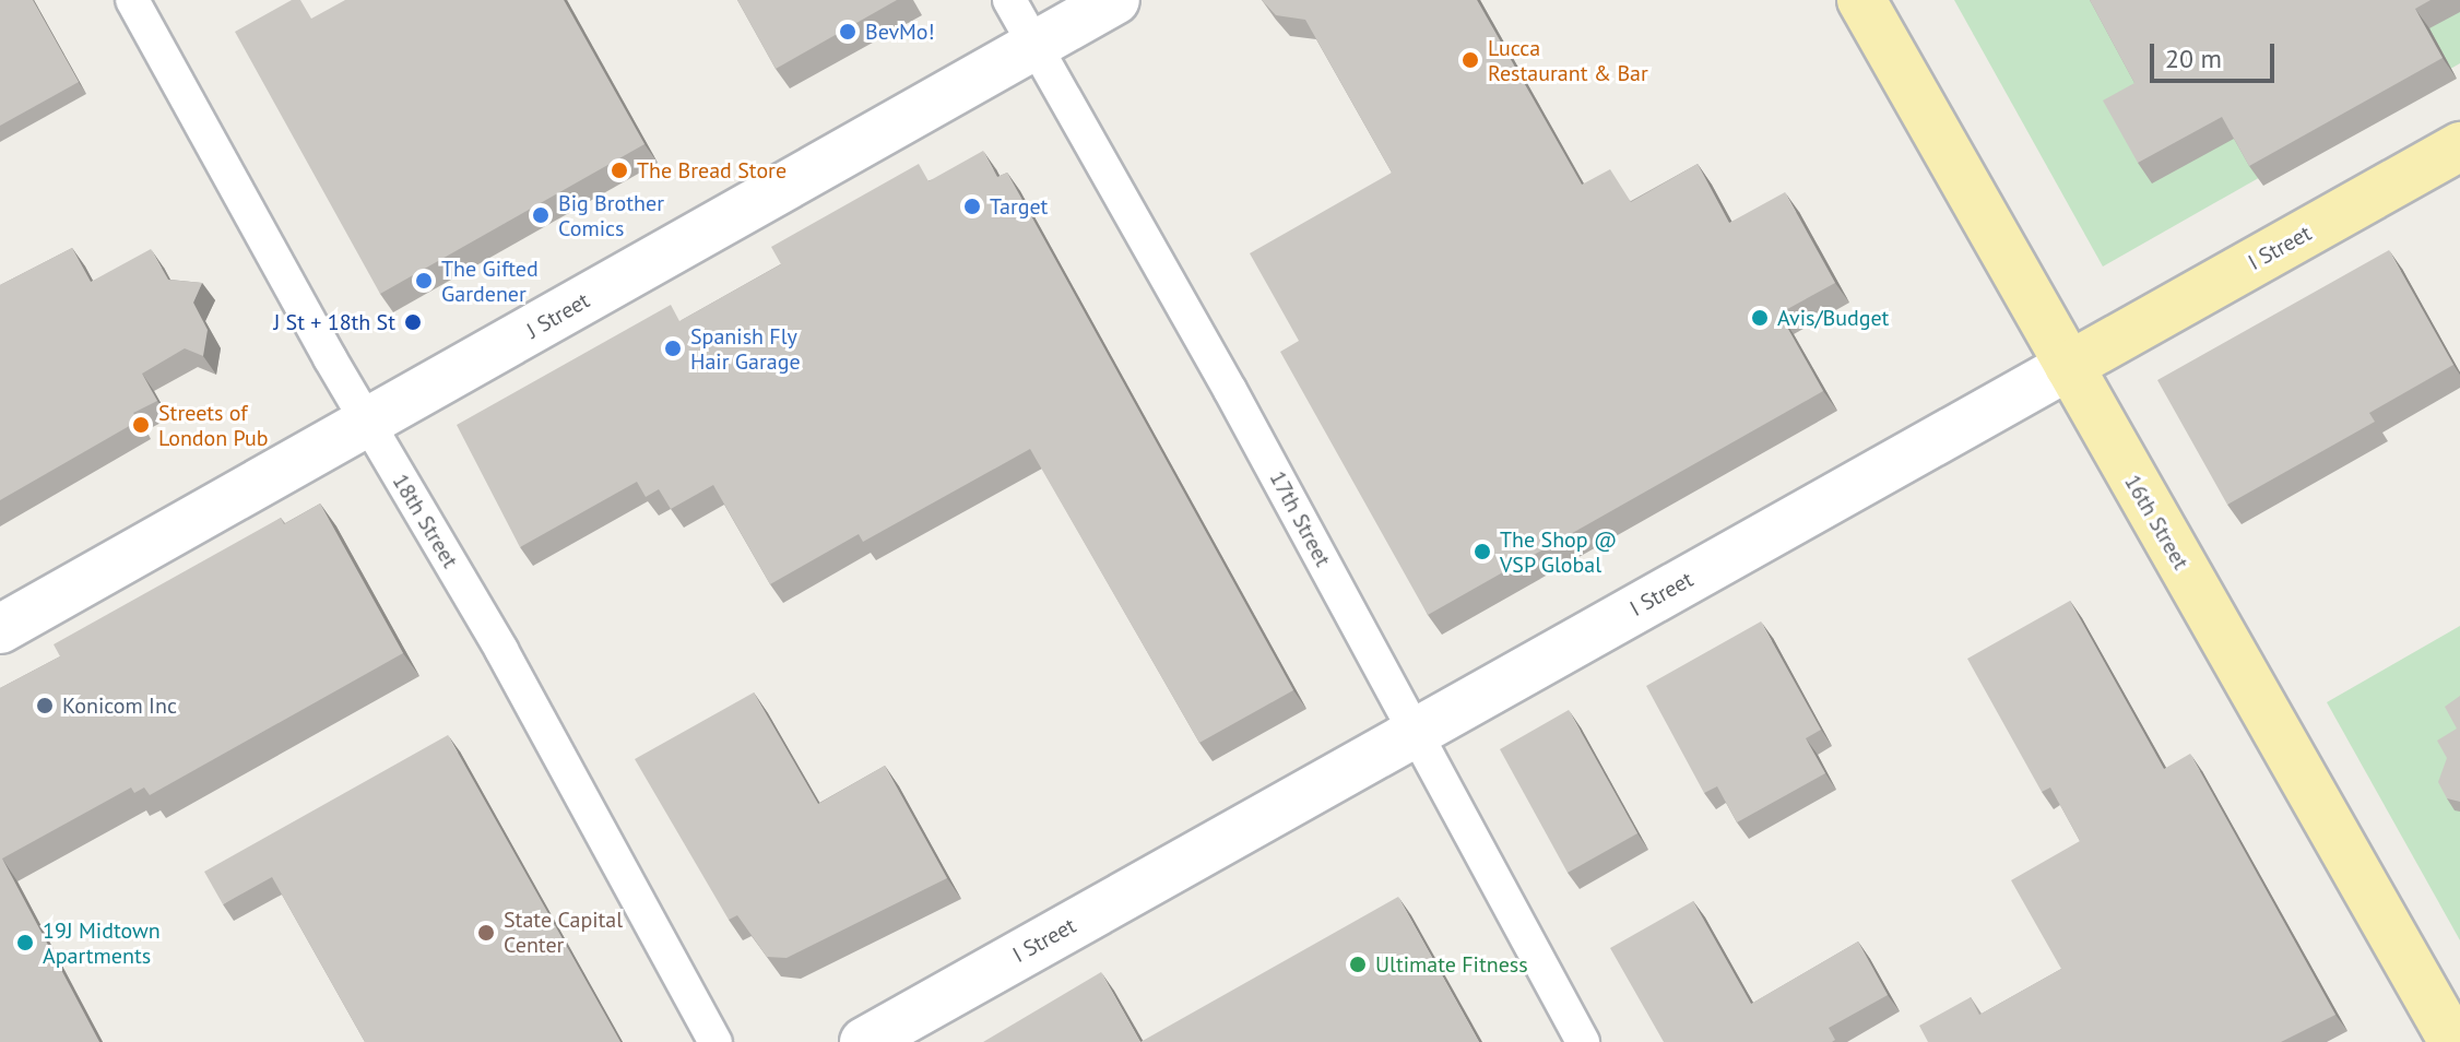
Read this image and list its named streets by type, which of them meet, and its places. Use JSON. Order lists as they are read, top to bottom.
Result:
{
  "streets": {
    "main road": ["I Street", "J Street", "16th Street"],
    "street": ["17th Street", "18th Street"]
  },
  "crossings": [
    ["I Street", "17th Street"],
    ["I Street", "16th Street"],
    ["J Street", "17th Street"],
    ["J Street", "18th Street"]
  ],
  "places": [
    "BevMo!",
    "Lucca Restaurant & Bar",
    "The Bread Store",
    "Target",
    "Big Brother Comics",
    "The Gifted Gardener",
    "Avis/Budget",
    "J St + 18th St",
    "Spanish Fly Hair Garage",
    "Streets of London Pub",
    "The Shop @ VSP Global",
    "Konicom Inc",
    "State Capital Center",
    "19J Midtown Apartments",
    "Ultimate Fitness"
  ],
  "scale_bar": "20 m"
}
